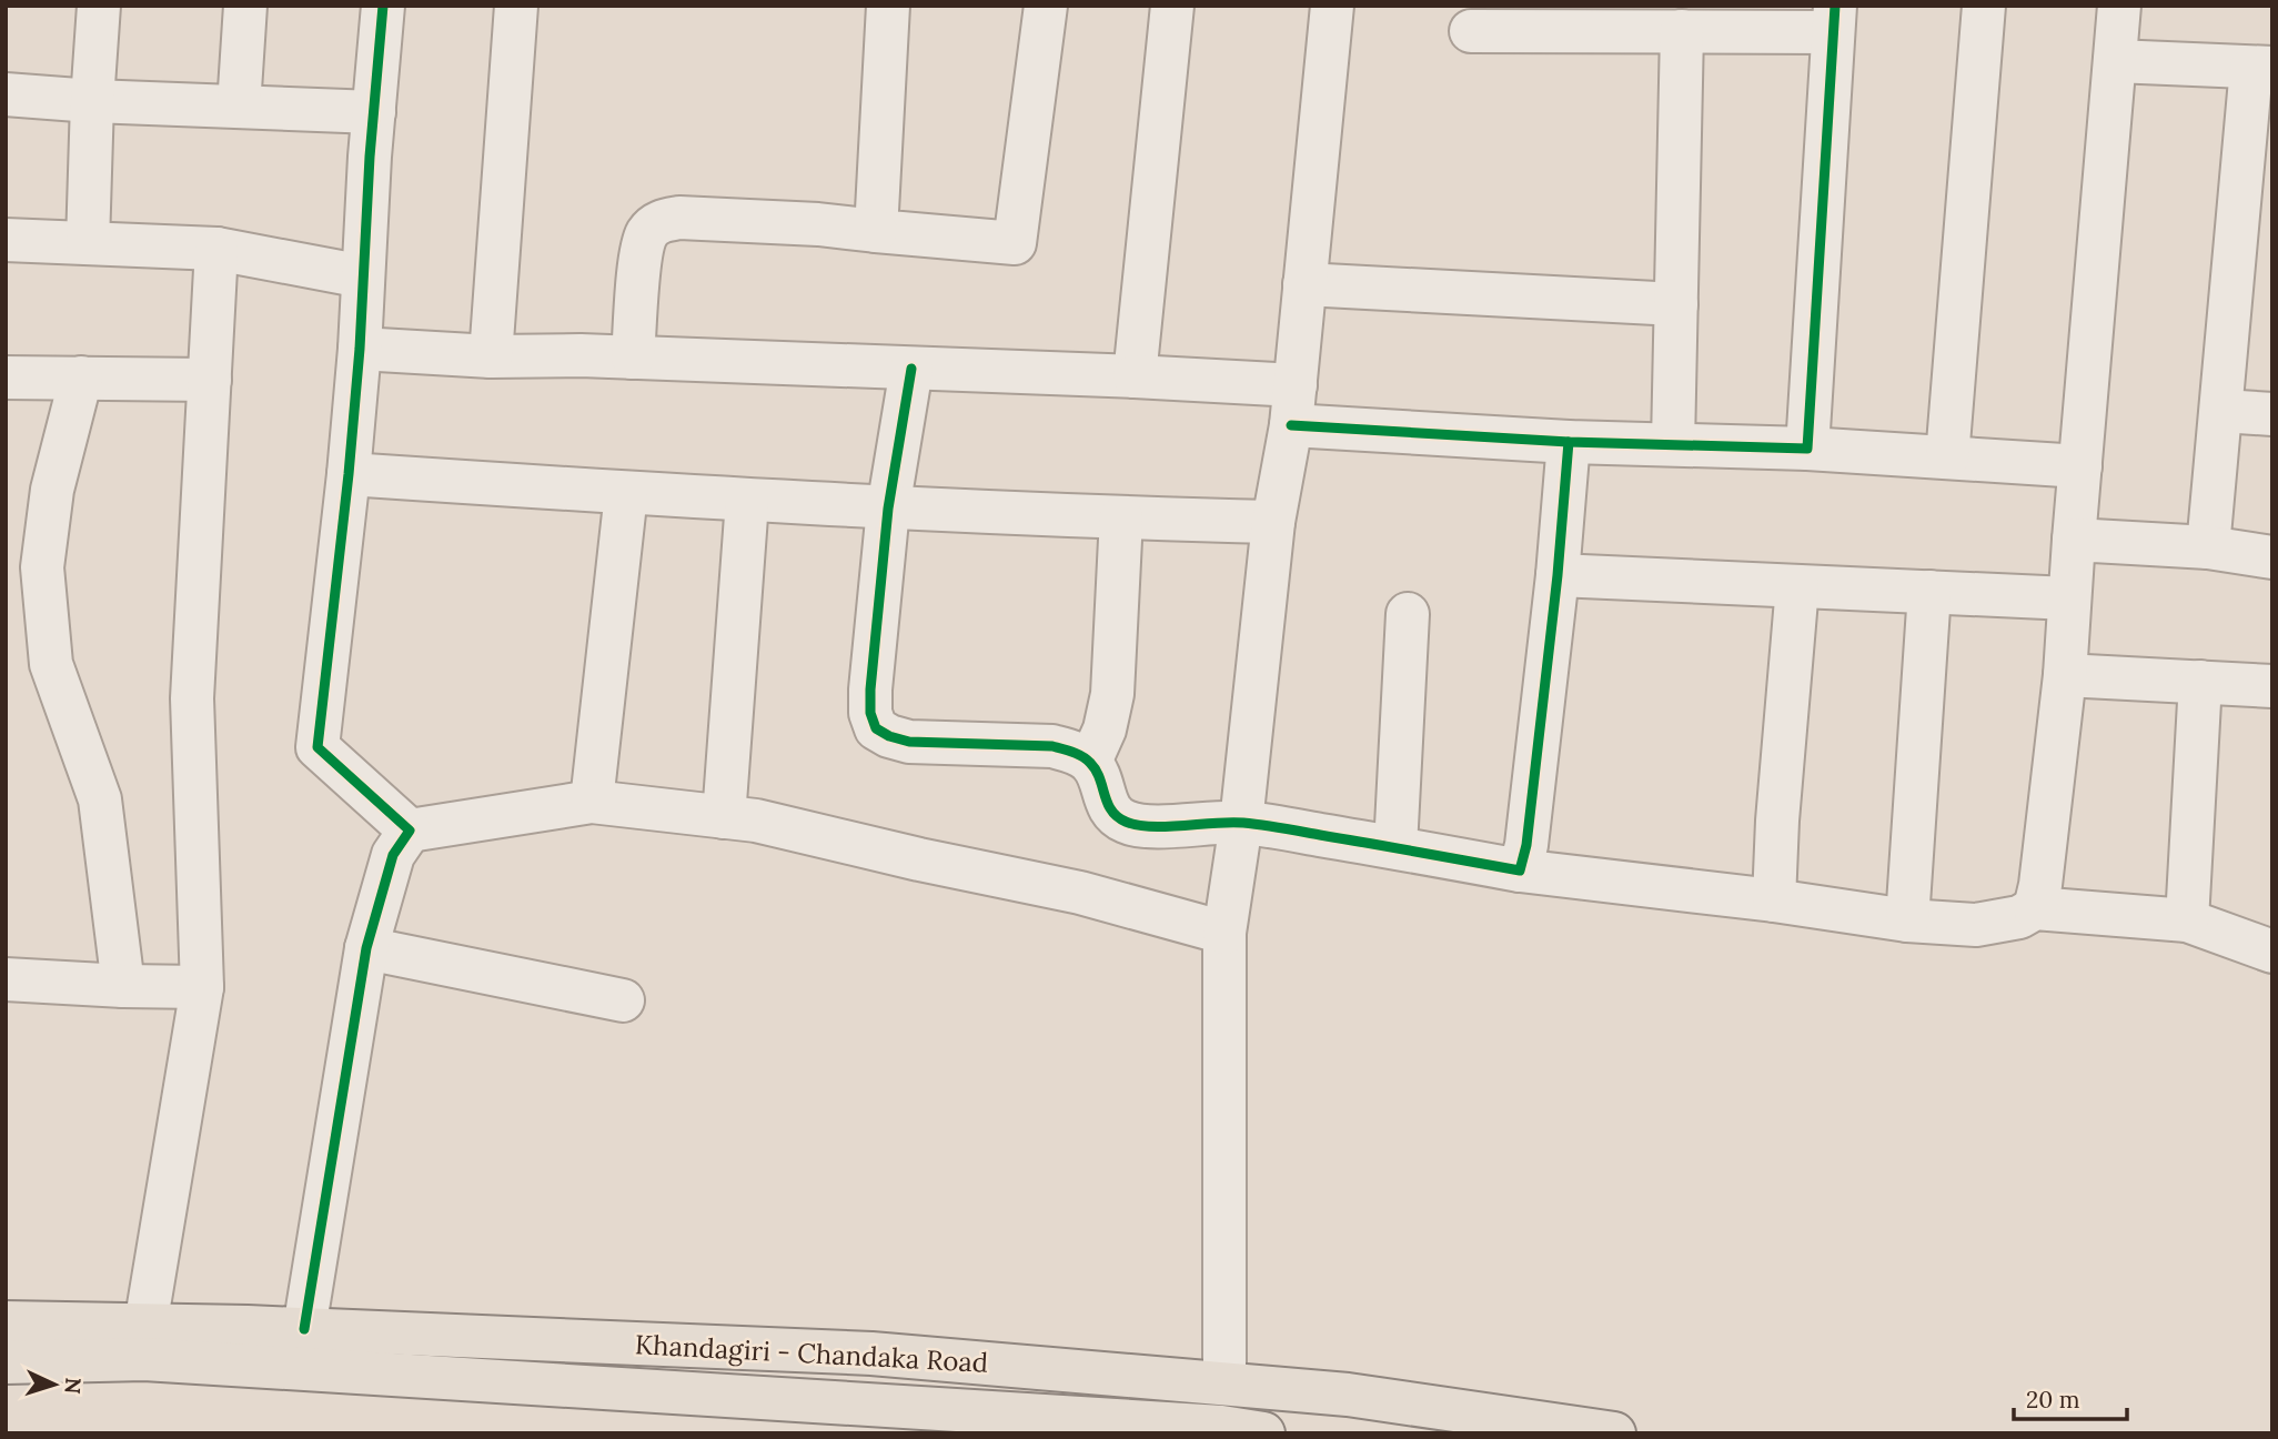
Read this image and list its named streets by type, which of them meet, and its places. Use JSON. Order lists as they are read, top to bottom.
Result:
{
  "streets": {
    "main road": ["Khandagiri - Chandaka Road"]
  },
  "scale_bar": "20 m",
  "north": "right"
}
